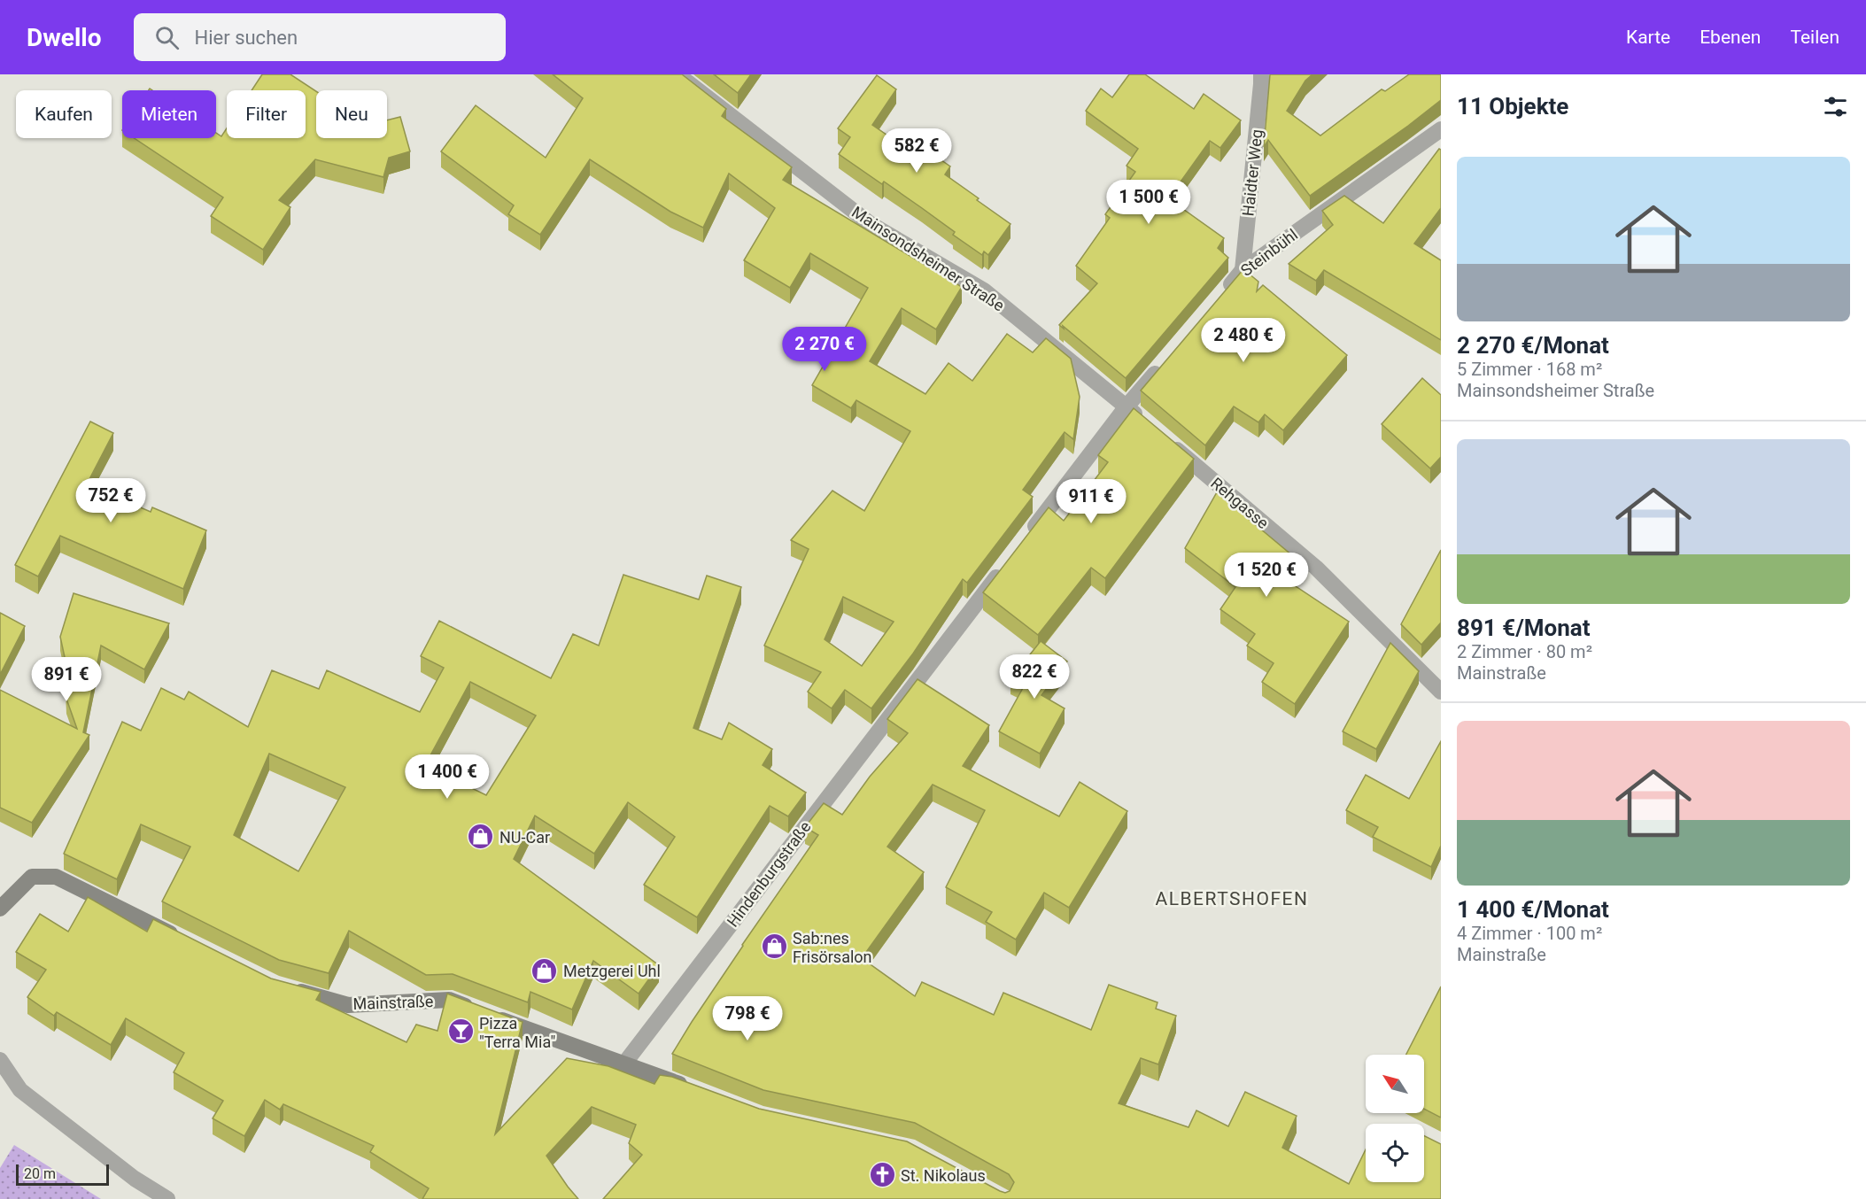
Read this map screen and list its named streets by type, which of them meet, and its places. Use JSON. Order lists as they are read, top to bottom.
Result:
{
  "streets": {
    "street": [
      "Haidter Weg",
      "Steinbühl",
      "Mainsondsheimer Straße",
      "Rehgasse",
      "Hindenburgstraße",
      "Mainstraße"
    ]
  },
  "crossings": [
    ["Haidter Weg", "Steinbühl"],
    ["Hindenburgstraße", "Mainstraße"]
  ],
  "districts": ["ALBERTSHOFEN"],
  "places": {
    "shop": ["NU-Car", "Sab:nes Frisörsalon", "Metzgerei Uhl"],
    "bar": ["Pizza \"Terra Mia\""],
    "church": ["St. Nikolaus"]
  },
  "scale_bar": "20 m",
  "north": "top left",
  "page": {
    "header": "Dwello",
    "search": "Hier suchen",
    "nav": ["Karte", "Ebenen", "Teilen"],
    "heading": "11 Objekte",
    "chip": [
      "Kaufen",
      "Mieten",
      "Filter",
      "Neu"
    ],
    "price": [
      "582 €",
      "1 500 €",
      "2 480 €",
      "2 270 €",
      "752 €",
      "911 €",
      "1 520 €",
      "822 €",
      "891 €",
      "1 400 €",
      "798 €"
    ],
    "list": [
      {
        "name": "2 270 €/Monat",
        "note": "5 Zimmer · 168 m² · Mainsondsheimer Straße"
      },
      {
        "name": "891 €/Monat",
        "note": "2 Zimmer · 80 m² · Mainstraße"
      },
      {
        "name": "1 400 €/Monat",
        "note": "4 Zimmer · 100 m² · Mainstraße"
      }
    ],
    "scale": "20 m"
  }
}
